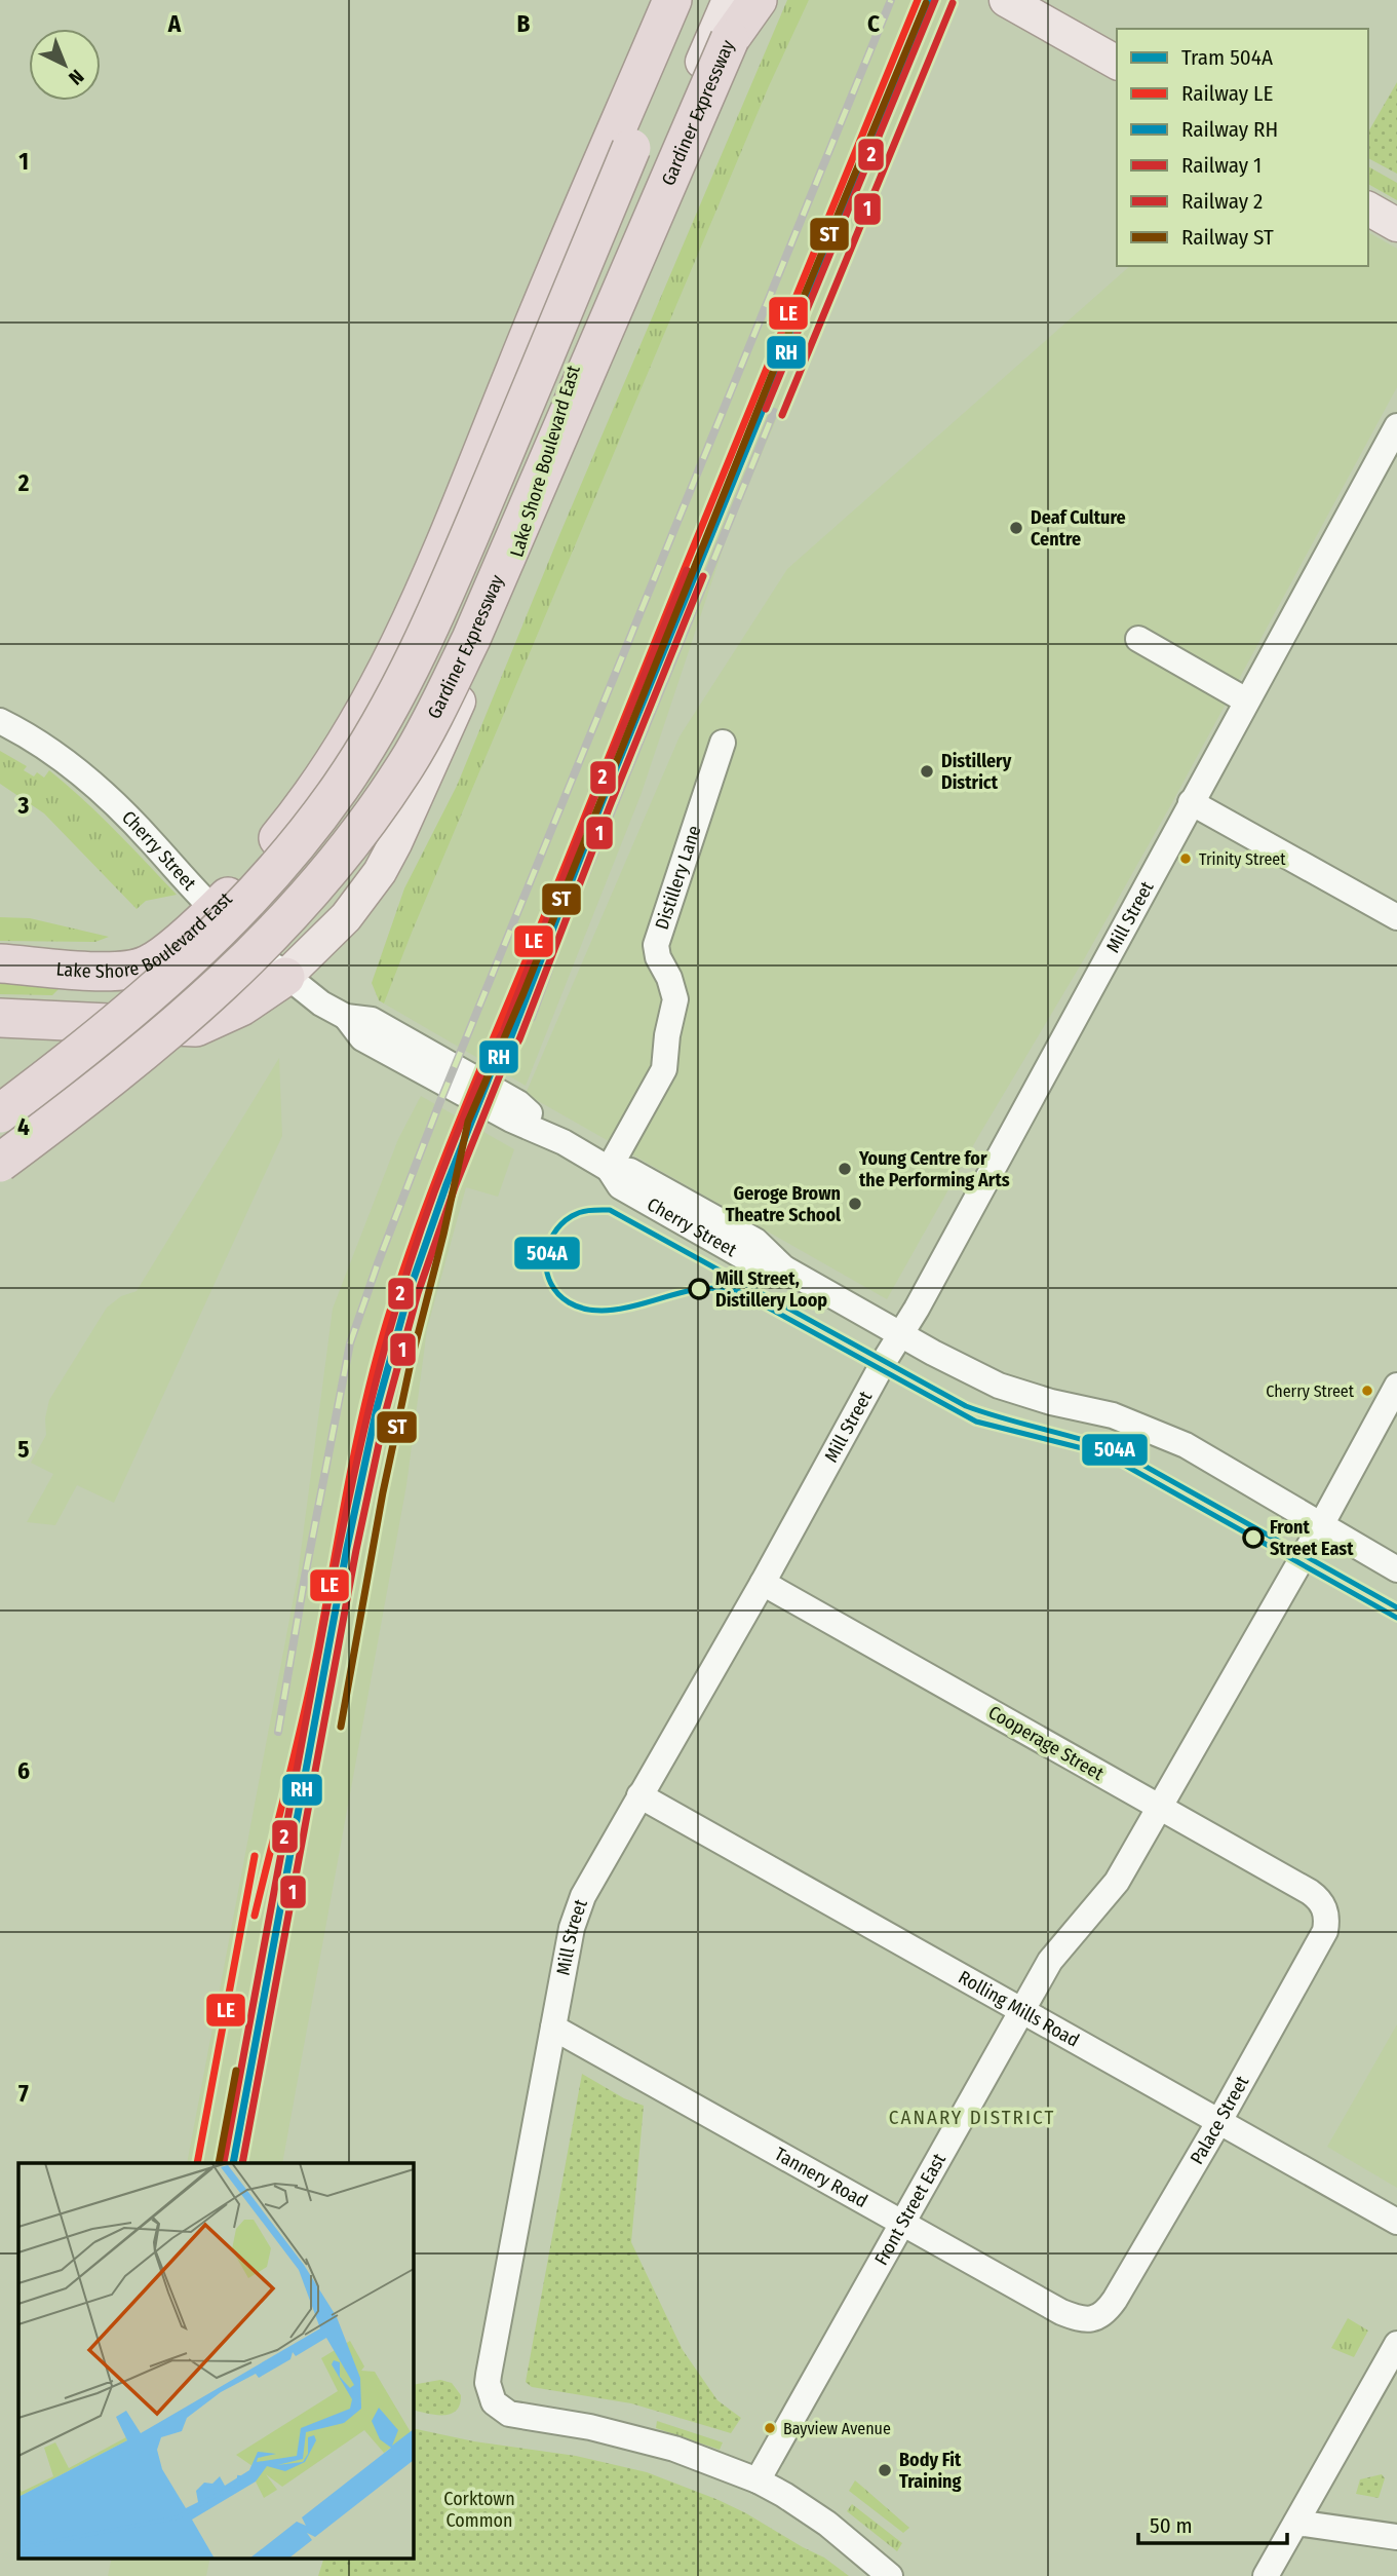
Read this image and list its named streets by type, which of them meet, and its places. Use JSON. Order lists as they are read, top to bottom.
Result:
{
  "streets": {
    "highway": ["Gardiner Expressway", "Lake Shore Boulevard East"],
    "street": [
      "Cherry Street",
      "Distillery Lane",
      "Mill Street",
      "Cooperage Street",
      "Rolling Mills Road",
      "Palace Street",
      "Tannery Road",
      "Front Street East"
    ]
  },
  "crossings": [
    ["Lake Shore Boulevard East", "Cherry Street"],
    ["Cherry Street", "Distillery Lane"],
    ["Cherry Street", "Mill Street"],
    ["Cherry Street", "Front Street East"],
    ["Mill Street", "Cooperage Street"],
    ["Mill Street", "Rolling Mills Road"],
    ["Mill Street", "Tannery Road"],
    ["Mill Street", "Front Street East"],
    ["Cooperage Street", "Palace Street"],
    ["Cooperage Street", "Front Street East"],
    ["Rolling Mills Road", "Palace Street"],
    ["Rolling Mills Road", "Front Street East"],
    ["Palace Street", "Tannery Road"],
    ["Tannery Road", "Front Street East"]
  ],
  "districts": ["CANARY DISTRICT"],
  "parks": ["Corktown Common"],
  "places": [
    "Deaf Culture Centre",
    "Distillery District",
    "Trinity Street",
    "Young Centre for the Performing Arts",
    "Geroge Brown Theatre School",
    "Mill Street, Distillery Loop",
    "Cherry Street",
    "Front Street East",
    "Bayview Avenue",
    "Body Fit Training"
  ],
  "lines": [
    "rail line LE",
    "rail line RH",
    "rail line 2",
    "rail line 1",
    "rail line ST",
    "tram line 504A"
  ],
  "legend": [
    "Tram 504A",
    "Railway LE",
    "Railway RH",
    "Railway 1",
    "Railway 2",
    "Railway ST"
  ],
  "scale_bar": "50 m",
  "north": "bottom right",
  "grid": {
    "columns": ["A", "B", "C"],
    "rows": [
      "1",
      "2",
      "3",
      "4",
      "5",
      "6",
      "7"
    ]
  }
}
